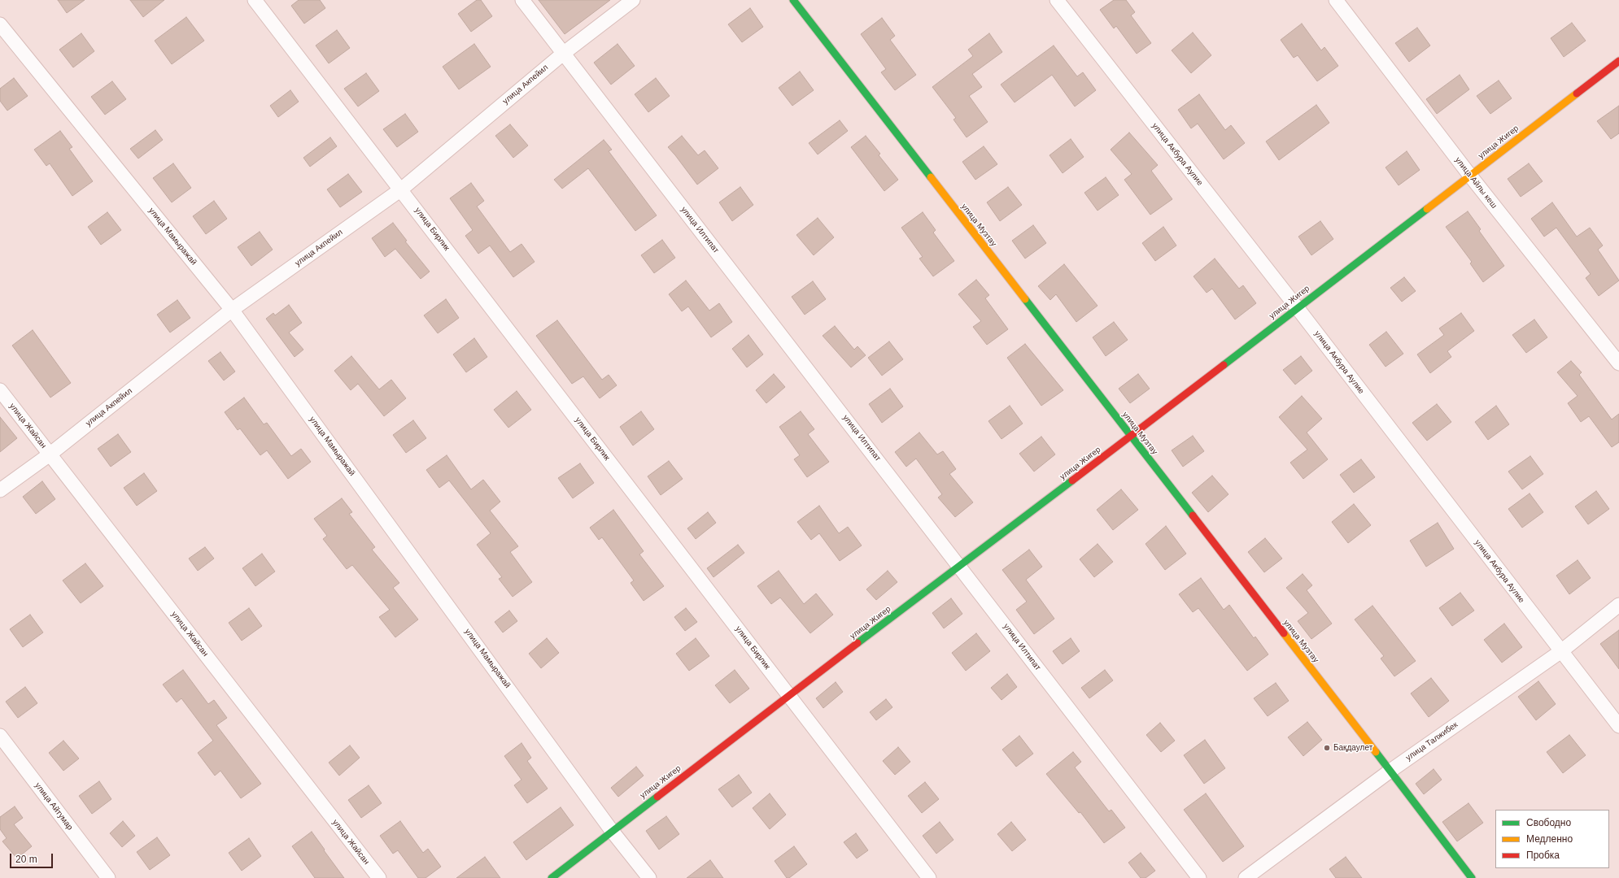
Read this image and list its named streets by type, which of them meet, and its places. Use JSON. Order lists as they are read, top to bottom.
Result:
{
  "streets": {
    "street": [
      "улица Акпейил",
      "улица Жигер",
      "улица Акбура Аулие",
      "улица Айлы кеш",
      "улица Музтау",
      "улица Бирлик",
      "улица Илтипат",
      "улица Мамыражай",
      "улица Жайсан",
      "улица Талжибек",
      "улица Айтумар"
    ]
  },
  "crossings": [
    ["улица Акпейил", "улица Бирлик"],
    ["улица Акпейил", "улица Илтипат"],
    ["улица Акпейил", "улица Мамыражай"],
    ["улица Акпейил", "улица Жайсан"],
    ["улица Жигер", "улица Акбура Аулие"],
    ["улица Жигер", "улица Айлы кеш"],
    ["улица Жигер", "улица Музтау"],
    ["улица Жигер", "улица Бирлик"],
    ["улица Жигер", "улица Илтипат"],
    ["улица Жигер", "улица Мамыражай"],
    ["улица Акбура Аулие", "улица Талжибек"],
    ["улица Музтау", "улица Талжибек"]
  ],
  "places": ["Бақдаулет"],
  "legend": ["Свободно", "Медленно", "Пробка"],
  "scale_bar": "20 m"
}
